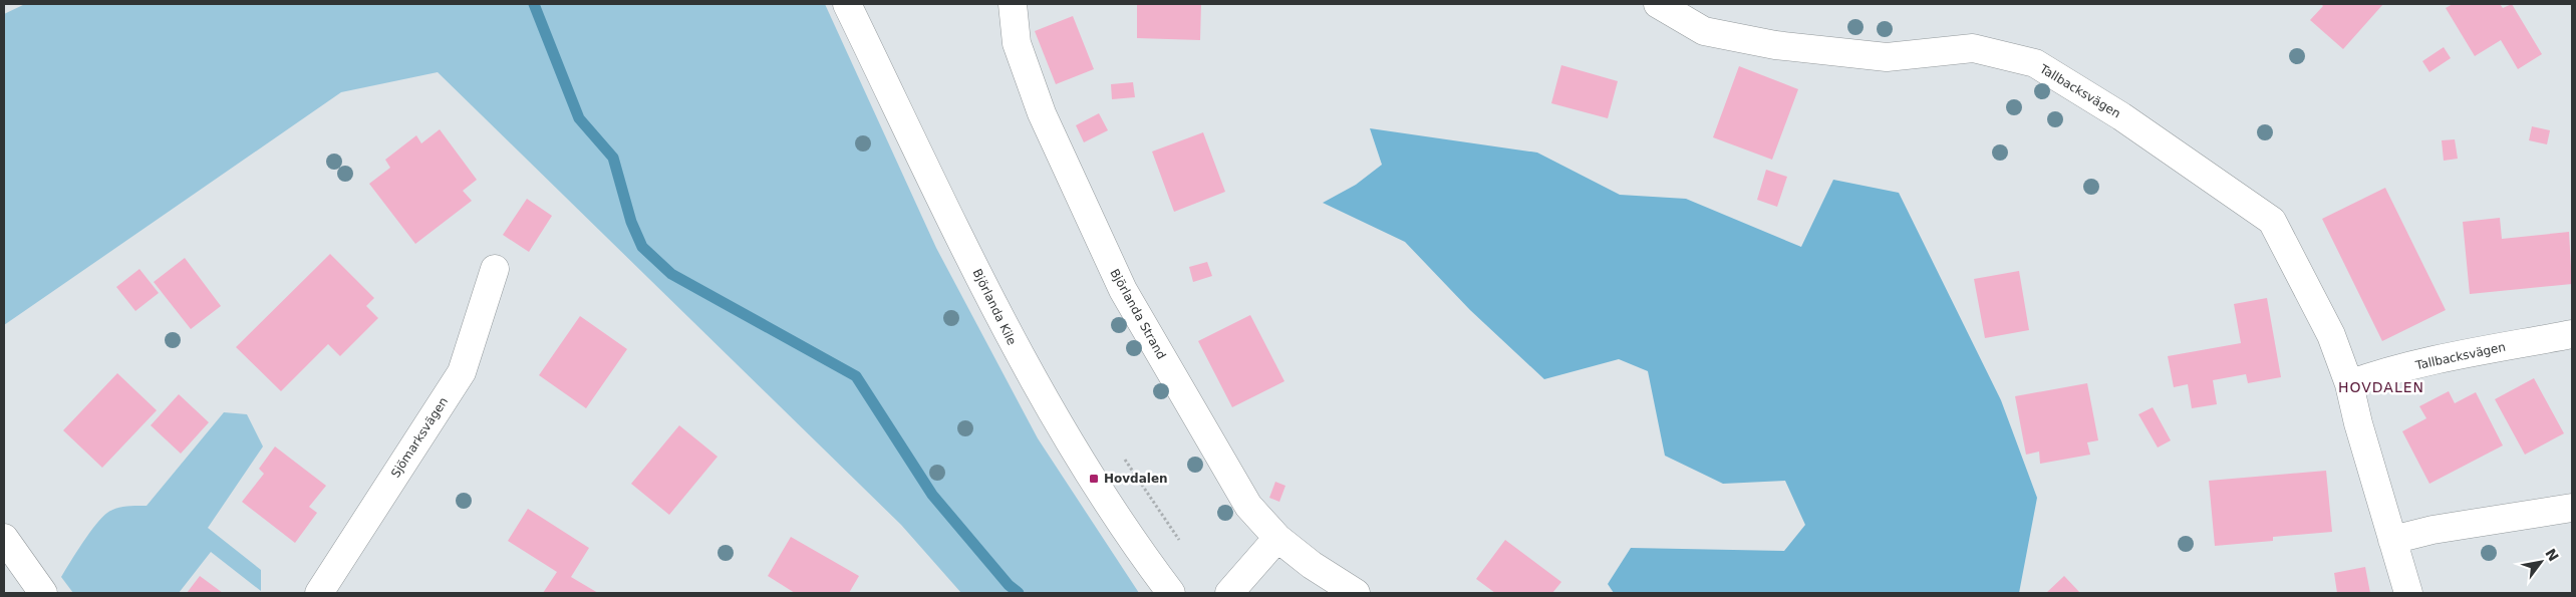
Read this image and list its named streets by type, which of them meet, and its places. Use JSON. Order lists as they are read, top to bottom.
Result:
{
  "streets": {
    "street": [
      "Tallbacksvägen",
      "Björlanda Kile",
      "Björlanda Strand",
      "Sjömarksvägen"
    ]
  },
  "districts": ["HOVDALEN"],
  "places": {
    "transit": ["Hovdalen"]
  },
  "north": "top right"
}
